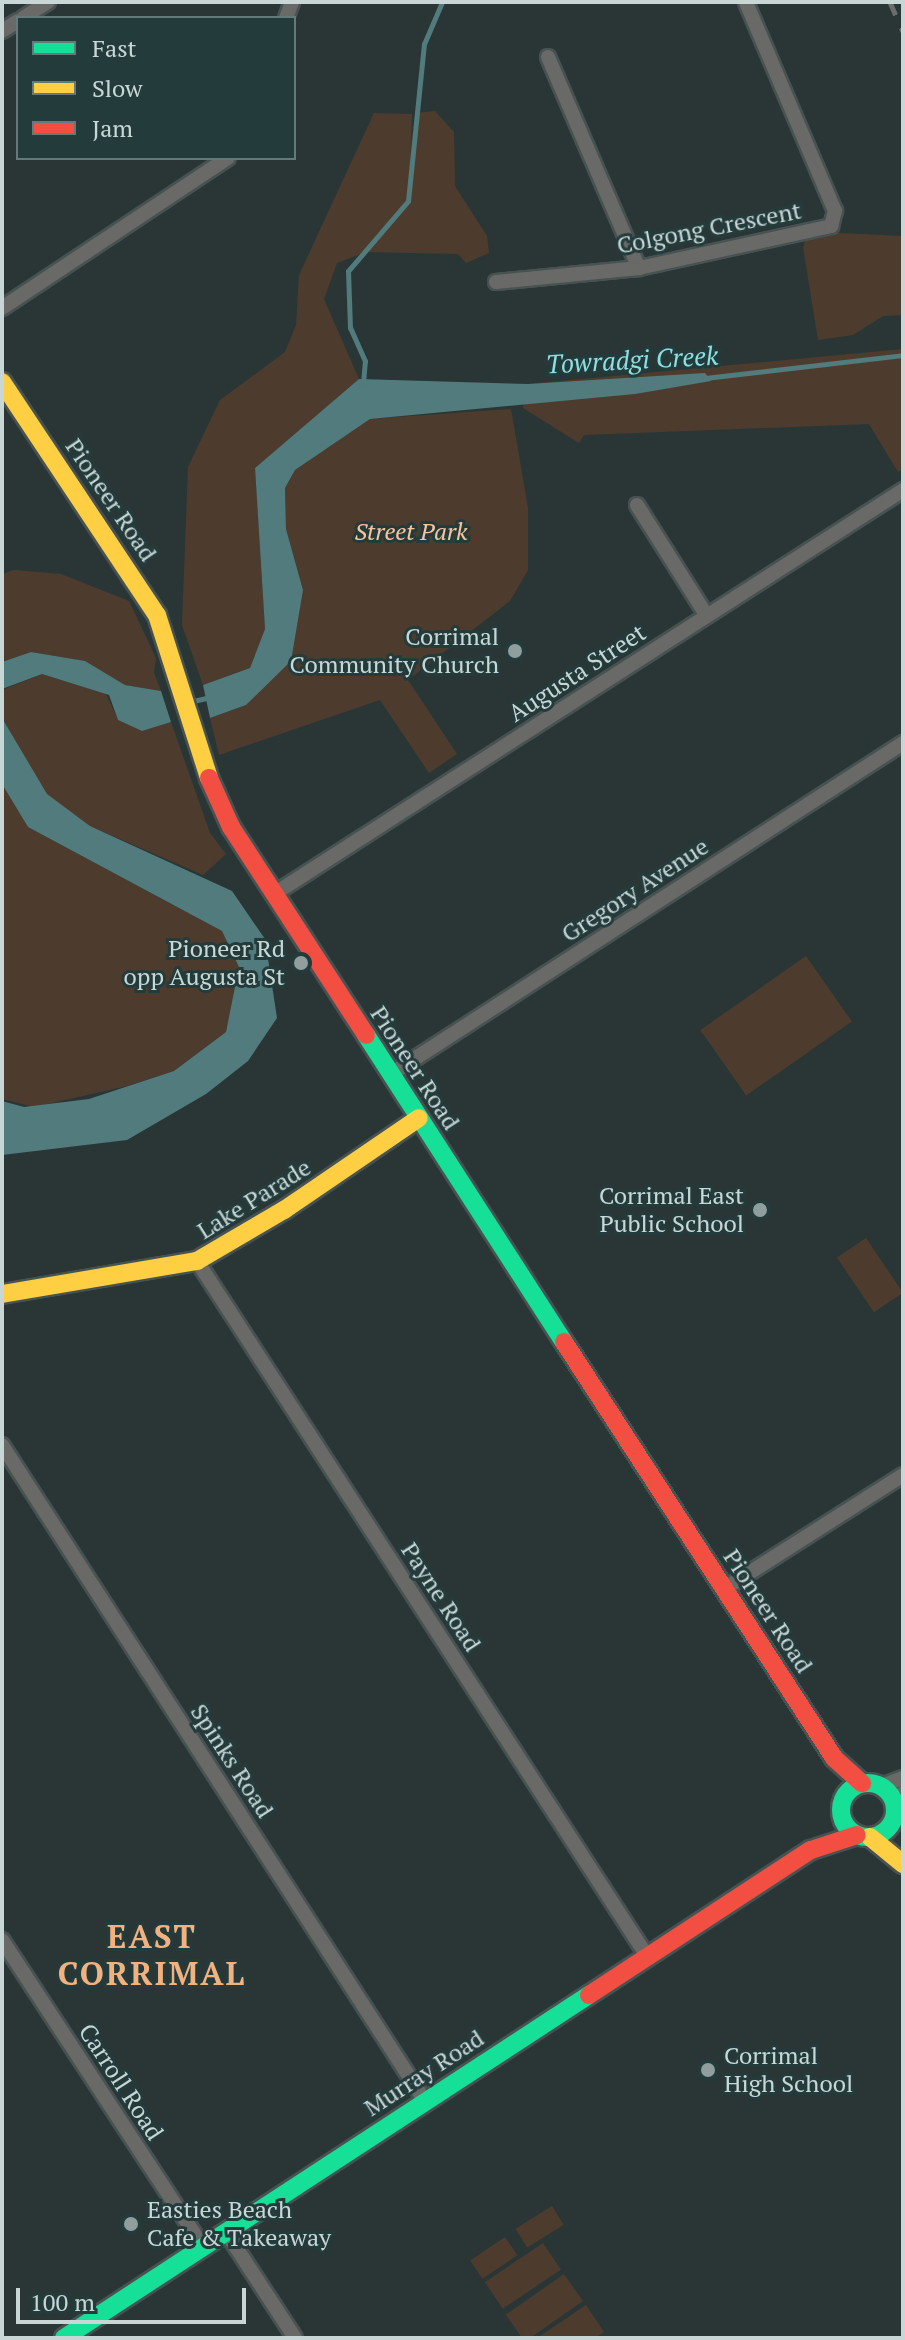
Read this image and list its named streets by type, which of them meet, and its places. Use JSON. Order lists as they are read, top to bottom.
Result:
{
  "streets": {
    "main road": ["Pioneer Road", "Lake Parade", "Murray Road"],
    "street": [
      "Colgong Crescent",
      "Augusta Street",
      "Gregory Avenue",
      "Payne Road",
      "Spinks Road",
      "Carroll Road"
    ]
  },
  "crossings": [
    ["Pioneer Road", "Augusta Street"],
    ["Pioneer Road", "Gregory Avenue"],
    ["Pioneer Road", "Lake Parade"],
    ["Pioneer Road", "Murray Road"],
    ["Lake Parade", "Payne Road"],
    ["Payne Road", "Murray Road"],
    ["Spinks Road", "Murray Road"],
    ["Murray Road", "Carroll Road"]
  ],
  "districts": ["EAST CORRIMAL"],
  "water": ["Towradgi Creek"],
  "parks": ["Street Park"],
  "places": [
    "Corrimal Community Church",
    "Pioneer Rd opp Augusta St",
    "Corrimal East Public School",
    "Corrimal High School",
    "Easties Beach Cafe & Takeaway"
  ],
  "legend": ["Fast", "Slow", "Jam"],
  "scale_bar": "100 m"
}
